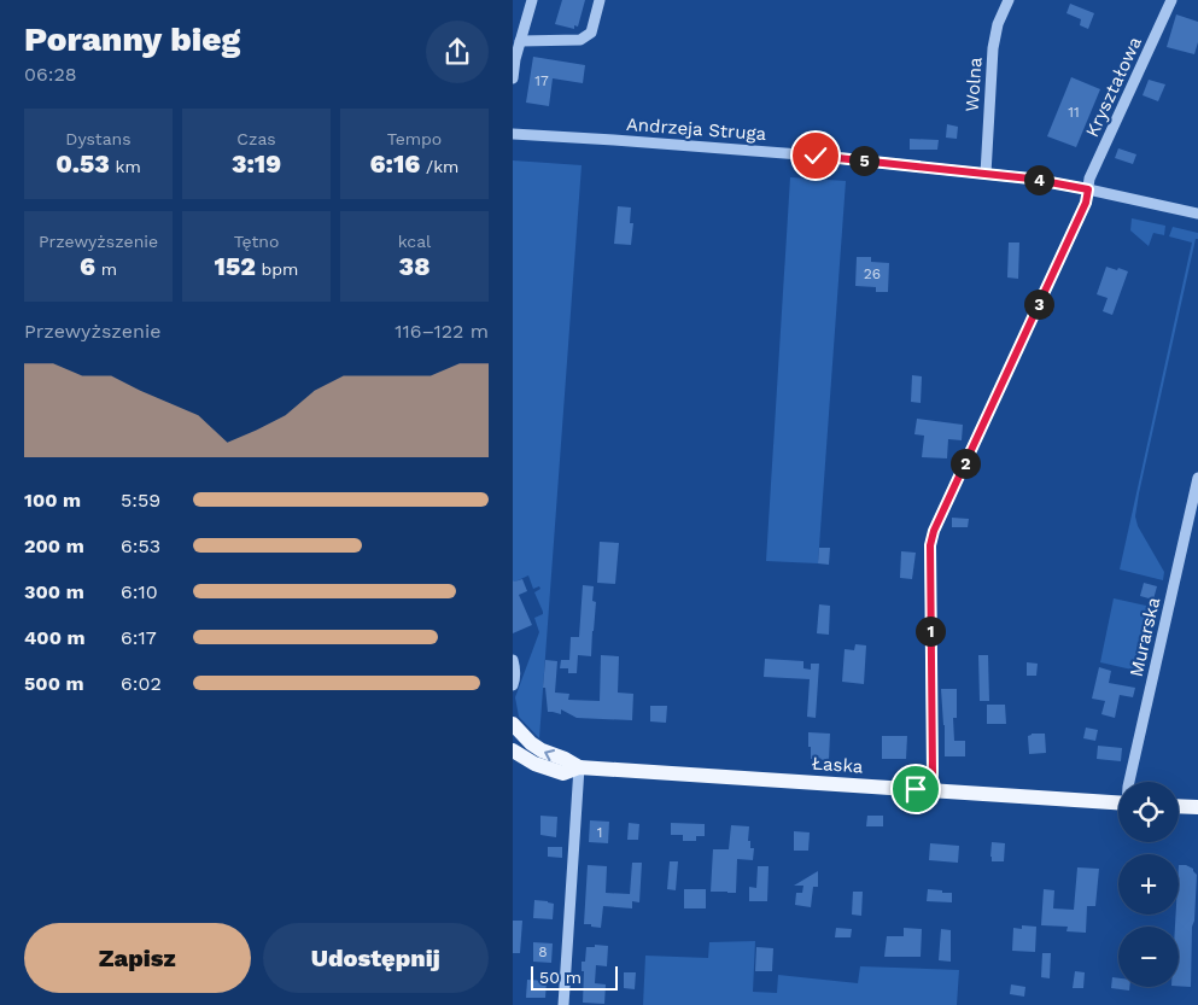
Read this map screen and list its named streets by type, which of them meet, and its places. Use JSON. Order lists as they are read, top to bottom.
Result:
{
  "streets": {
    "main road": ["Łaska"],
    "street": [
      "Wolna",
      "Kryształowa",
      "Andrzeja Struga",
      "Murarska"
    ]
  },
  "crossings": [
    ["Wolna", "Andrzeja Struga"],
    ["Kryształowa", "Andrzeja Struga"],
    ["Kryształowa", "Łaska"]
  ],
  "house_numbers": [
    "17",
    "11",
    "26",
    "1",
    "8"
  ],
  "scale_bar": "50 m",
  "page": {
    "heading": ["Poranny bieg", "06:28"],
    "stats": [
      ["Dystans", "0.53 km"],
      ["Czas", "3:19"],
      ["Tempo", "6:16 /km"],
      ["Przewyższenie", "6 m"],
      ["Tętno", "152 bpm"],
      ["kcal", "38"]
    ],
    "pins": [
      "5",
      "4",
      "3",
      "2",
      "1"
    ],
    "chart": ["Przewyższenie", "116–122 m"],
    "list": [
      {
        "name": "100 m",
        "note": "5:59"
      },
      {
        "name": "200 m",
        "note": "6:53"
      },
      {
        "name": "300 m",
        "note": "6:10"
      },
      {
        "name": "400 m",
        "note": "6:17"
      },
      {
        "name": "500 m",
        "note": "6:02"
      }
    ],
    "map_buttons": ["+", "−"],
    "buttons": ["Zapisz", "Udostępnij"],
    "scale": "50 m"
  }
}
